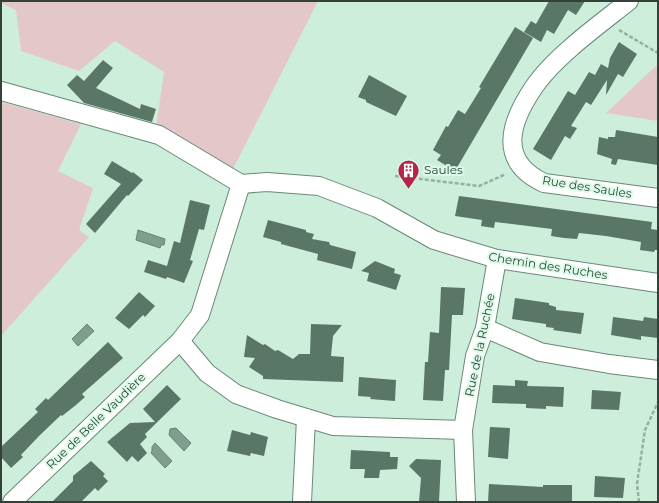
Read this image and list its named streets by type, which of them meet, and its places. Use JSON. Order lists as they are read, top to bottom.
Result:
{
  "streets": {
    "street": [
      "Rue des Saules",
      "Chemin des Ruches",
      "Rue de la Ruchée",
      "Rue de Belle Vaudière"
    ]
  },
  "crossings": [
    ["Chemin des Ruches", "Rue de la Ruchée"],
    ["Chemin des Ruches", "Rue de Belle Vaudière"]
  ],
  "places": {
    "building": ["Saules"]
  }
}
